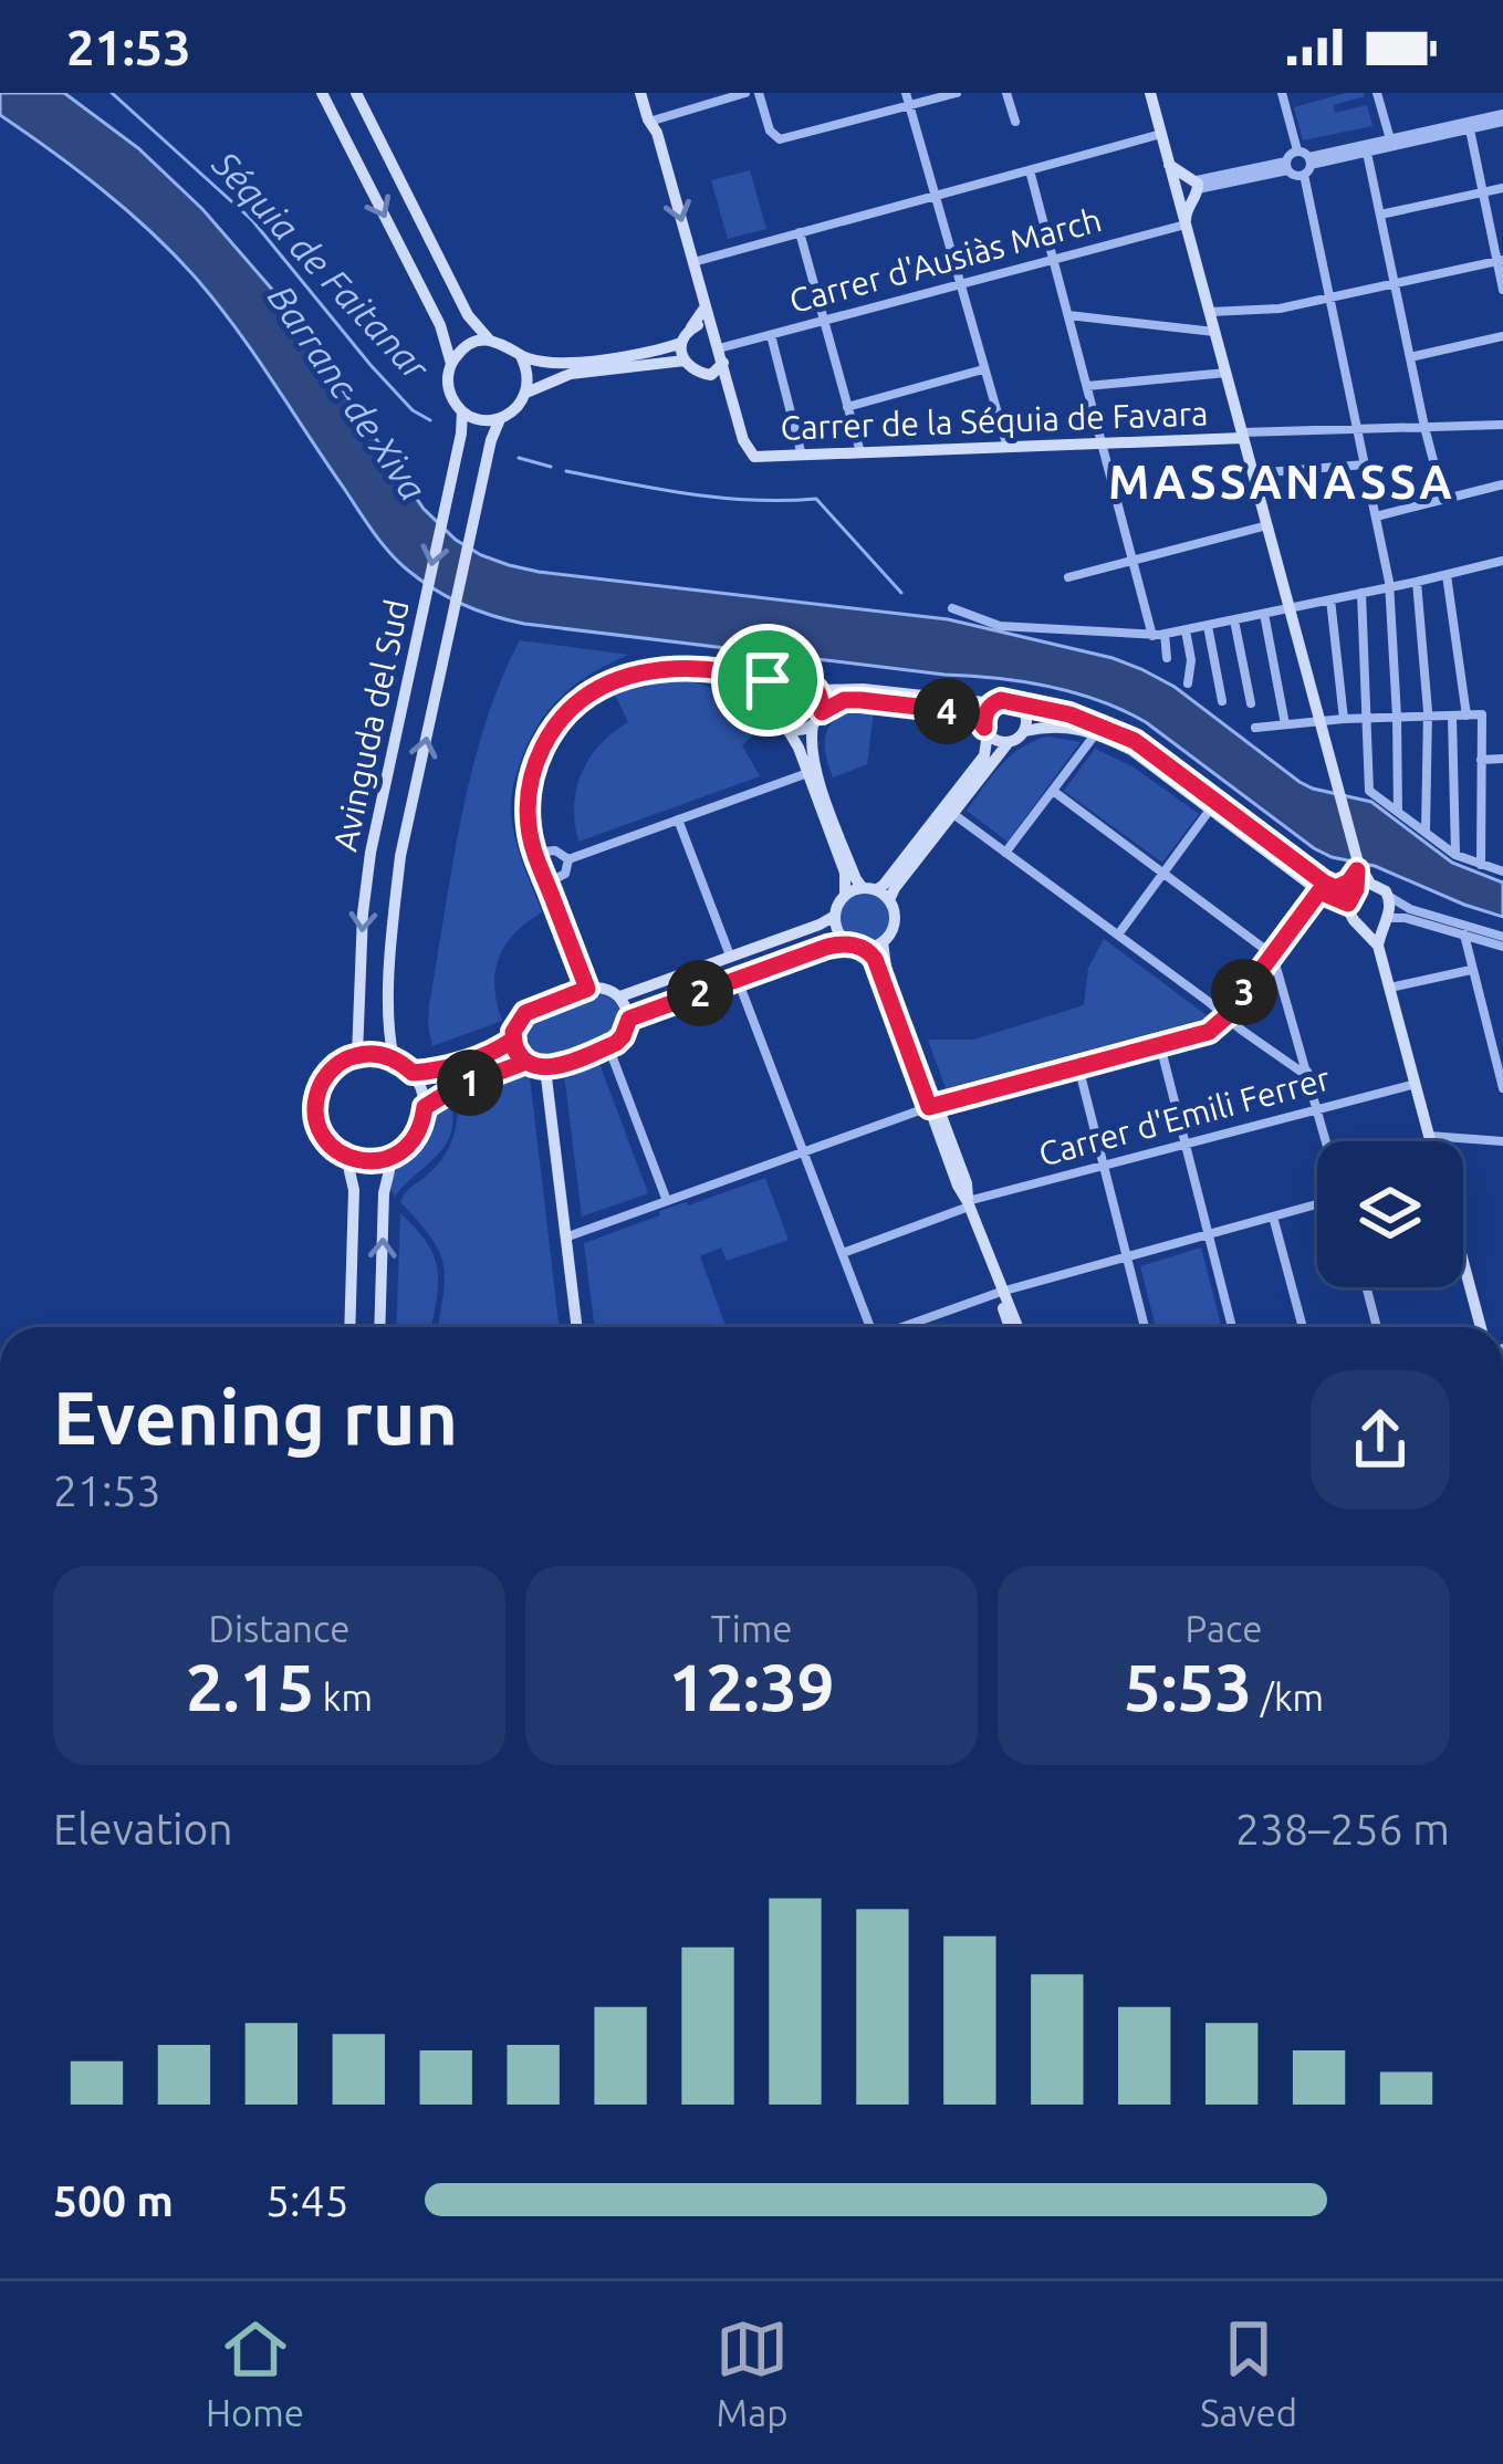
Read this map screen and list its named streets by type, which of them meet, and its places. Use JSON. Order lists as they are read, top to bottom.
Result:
{
  "streets": {
    "street": [
      "Carrer d'Ausiàs March",
      "Carrer de la Séquia de Favara",
      "Avinguda del Sud",
      "Carrer d'Emili Ferrer"
    ]
  },
  "districts": ["MASSANASSA"],
  "water": ["Séquia de Faitanar", "Barranc de Xiva"],
  "page": {
    "status": "21:53",
    "pins": [
      "4",
      "3",
      "2",
      "1"
    ],
    "heading": ["Evening run", "21:53"],
    "stats": [
      ["Distance", "2.15 km"],
      ["Time", "12:39"],
      ["Pace", "5:53 /km"]
    ],
    "chart": ["Elevation", "238–256 m"],
    "list": [
      {
        "name": "500 m",
        "note": "5:45"
      }
    ],
    "tabs": ["Home", "Map", "Saved"]
  }
}
